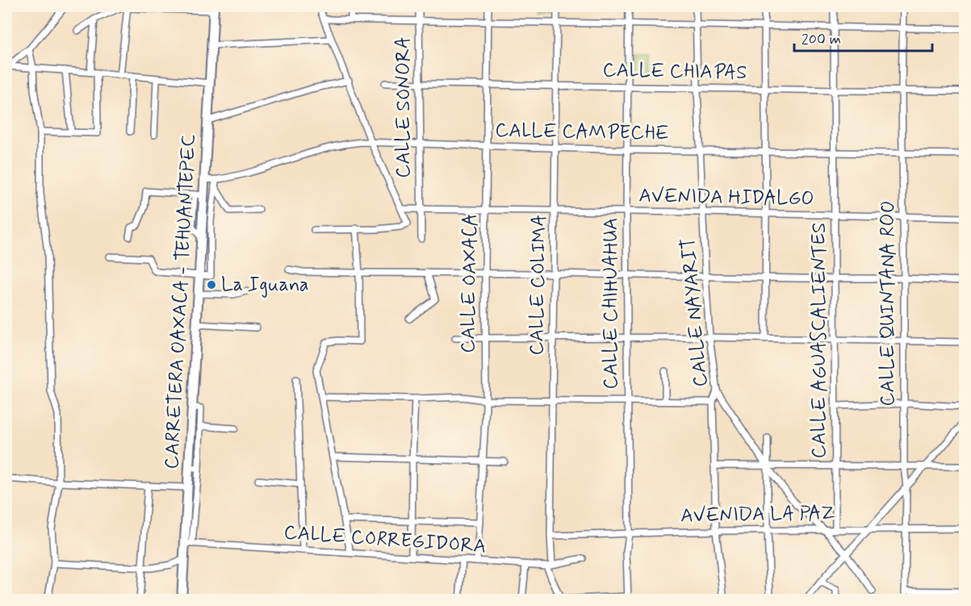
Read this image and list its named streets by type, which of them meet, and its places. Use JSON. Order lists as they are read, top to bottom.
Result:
{
  "streets": {
    "main road": ["CARRETERA OAXACA - TEHUANTEPEC"],
    "street": [
      "CALLE CHIAPAS",
      "CALLE SONORA",
      "CALLE CAMPECHE",
      "AVENIDA HIDALGO",
      "CALLE OAXACA",
      "CALLE COLIMA",
      "CALLE CHIHUAHUA",
      "CALLE QUINTANA ROO",
      "CALLE NAYARIT",
      "CALLE AGUASCALIENTES",
      "AVENIDA LA PAZ",
      "CALLE CORREGIDORA"
    ]
  },
  "crossings": [
    ["CALLE CHIAPAS", "CALLE SONORA"],
    ["CALLE CHIAPAS", "CALLE OAXACA"],
    ["CALLE CHIAPAS", "CALLE COLIMA"],
    ["CALLE CHIAPAS", "CALLE CHIHUAHUA"],
    ["CALLE CHIAPAS", "CALLE QUINTANA ROO"],
    ["CALLE CHIAPAS", "CALLE NAYARIT"],
    ["CALLE CHIAPAS", "CALLE AGUASCALIENTES"],
    ["CALLE SONORA", "CALLE CAMPECHE"],
    ["CALLE SONORA", "AVENIDA HIDALGO"],
    ["CALLE CAMPECHE", "CALLE OAXACA"],
    ["CALLE CAMPECHE", "CALLE COLIMA"],
    ["CALLE CAMPECHE", "CARRETERA OAXACA - TEHUANTEPEC"],
    ["CALLE CAMPECHE", "CALLE CHIHUAHUA"],
    ["CALLE CAMPECHE", "CALLE QUINTANA ROO"],
    ["CALLE CAMPECHE", "CALLE NAYARIT"],
    ["CALLE CAMPECHE", "CALLE AGUASCALIENTES"],
    ["AVENIDA HIDALGO", "CALLE OAXACA"],
    ["AVENIDA HIDALGO", "CALLE COLIMA"],
    ["AVENIDA HIDALGO", "CALLE CHIHUAHUA"],
    ["AVENIDA HIDALGO", "CALLE QUINTANA ROO"],
    ["AVENIDA HIDALGO", "CALLE NAYARIT"],
    ["AVENIDA HIDALGO", "CALLE AGUASCALIENTES"],
    ["CALLE OAXACA", "CALLE CORREGIDORA"],
    ["CALLE COLIMA", "AVENIDA LA PAZ"],
    ["CALLE COLIMA", "CALLE CORREGIDORA"],
    ["CARRETERA OAXACA - TEHUANTEPEC", "CALLE CORREGIDORA"],
    ["CALLE CHIHUAHUA", "AVENIDA LA PAZ"],
    ["CALLE QUINTANA ROO", "AVENIDA LA PAZ"],
    ["CALLE NAYARIT", "AVENIDA LA PAZ"],
    ["CALLE AGUASCALIENTES", "AVENIDA LA PAZ"]
  ],
  "places": ["La Iguana"],
  "scale_bar": "200 m"
}
